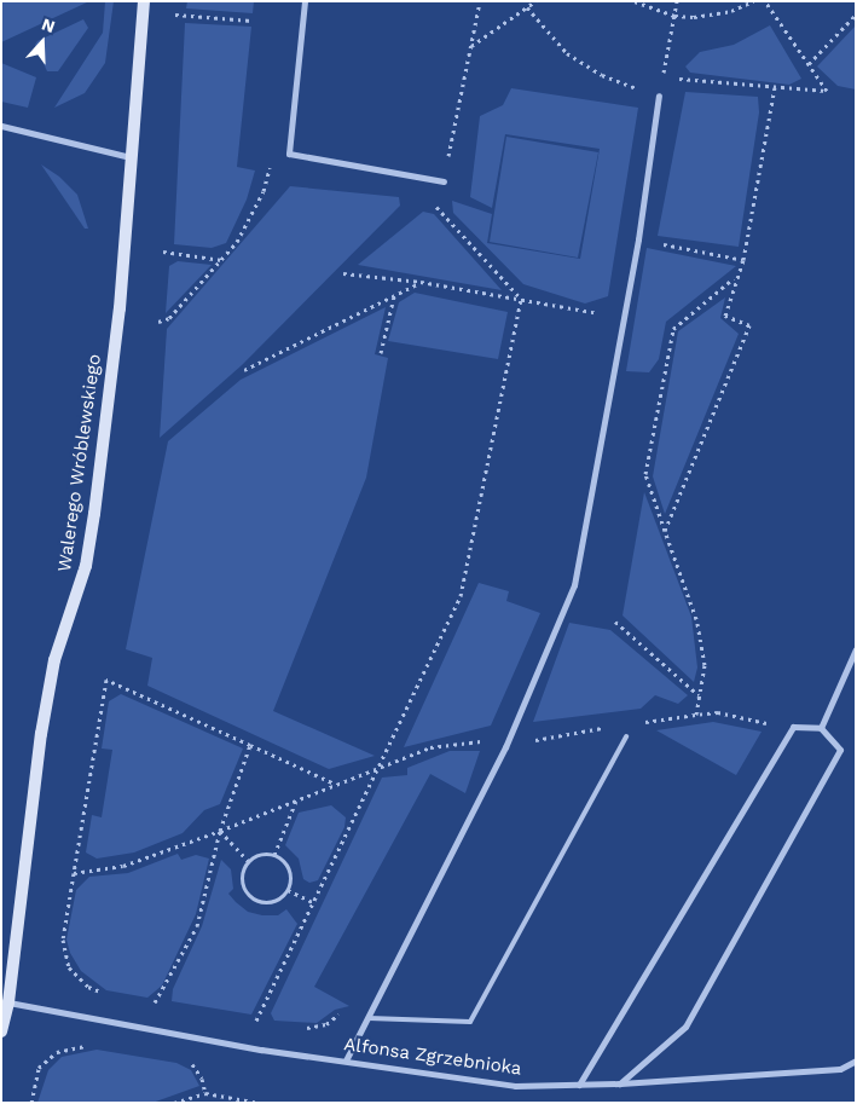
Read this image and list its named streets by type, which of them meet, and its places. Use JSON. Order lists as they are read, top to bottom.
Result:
{
  "streets": {
    "street": ["Walerego Wróblewskiego", "Alfonsa Zgrzebnioka"]
  },
  "crossings": [
    ["Walerego Wróblewskiego", "Alfonsa Zgrzebnioka"]
  ],
  "north": "top"
}
